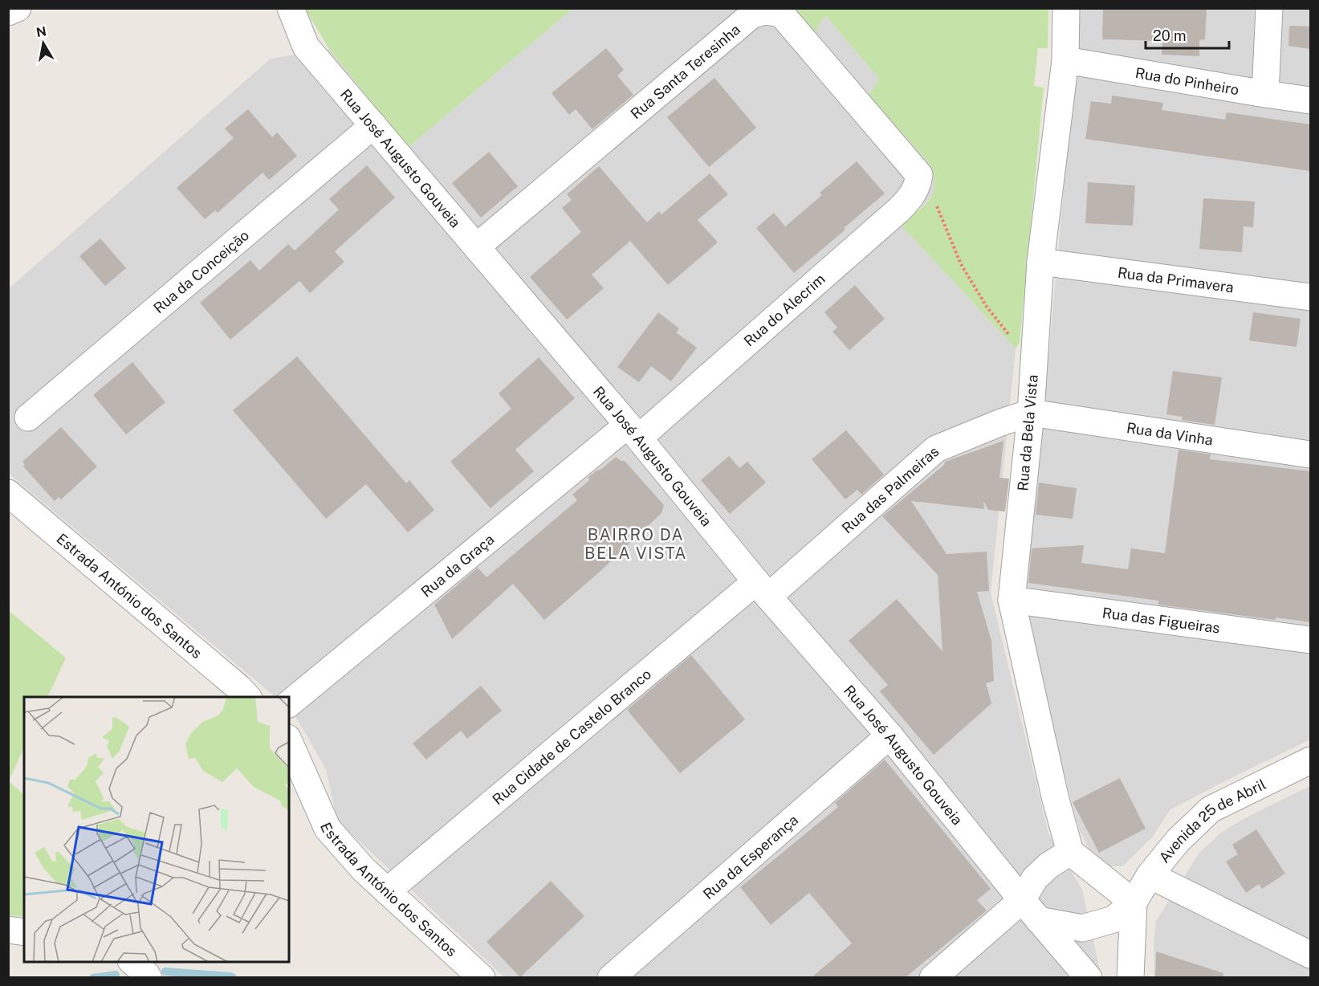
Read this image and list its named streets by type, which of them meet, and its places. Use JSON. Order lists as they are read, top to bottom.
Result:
{
  "streets": {
    "street": [
      "Rua Santa Teresinha",
      "Rua do Pinheiro",
      "Rua José Augusto Gouveia",
      "Rua da Conceição",
      "Rua da Primavera",
      "Rua do Alecrim",
      "Rua da Bela Vista",
      "Rua da Vinha",
      "Rua das Palmeiras",
      "Rua da Graça",
      "Estrada António dos Santos",
      "Rua das Figueiras",
      "Rua Cidade de Castelo Branco",
      "Avenida 25 de Abril",
      "Rua da Esperança"
    ]
  },
  "crossings": [
    ["Rua Santa Teresinha", "Rua José Augusto Gouveia"],
    ["Rua Santa Teresinha", "Rua do Alecrim"],
    ["Rua do Pinheiro", "Rua da Bela Vista"],
    ["Rua José Augusto Gouveia", "Rua da Conceição"],
    ["Rua José Augusto Gouveia", "Rua do Alecrim"],
    ["Rua José Augusto Gouveia", "Rua das Palmeiras"],
    ["Rua José Augusto Gouveia", "Rua da Graça"],
    ["Rua José Augusto Gouveia", "Rua Cidade de Castelo Branco"],
    ["Rua José Augusto Gouveia", "Rua da Esperança"],
    ["Rua da Primavera", "Rua da Bela Vista"],
    ["Rua do Alecrim", "Rua da Graça"],
    ["Rua da Bela Vista", "Rua da Vinha"],
    ["Rua da Bela Vista", "Rua das Palmeiras"],
    ["Rua da Bela Vista", "Rua das Figueiras"],
    ["Rua da Vinha", "Rua das Palmeiras"],
    ["Rua das Palmeiras", "Rua Cidade de Castelo Branco"],
    ["Estrada António dos Santos", "Rua Cidade de Castelo Branco"]
  ],
  "districts": ["BAIRRO DA BELA VISTA"],
  "scale_bar": "20 m",
  "north": "top"
}
